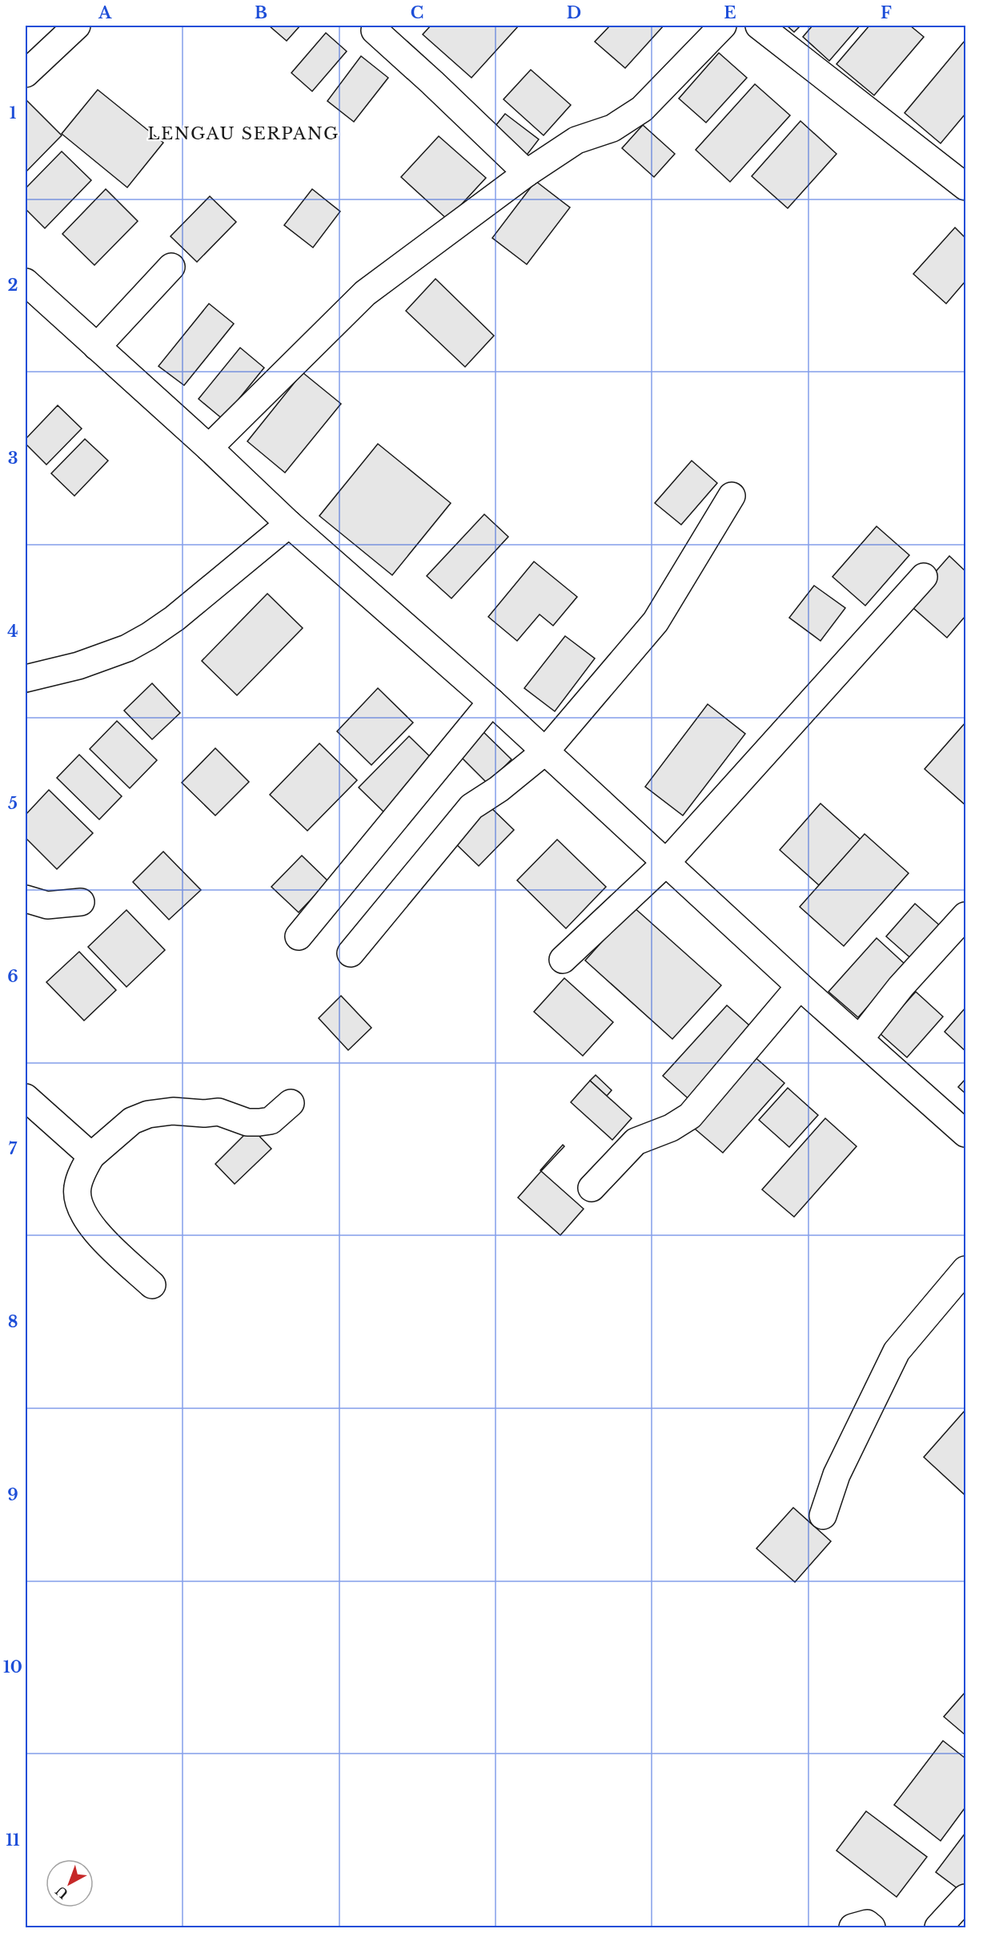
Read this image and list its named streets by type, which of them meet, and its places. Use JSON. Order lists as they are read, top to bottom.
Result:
{
  "districts": ["LENGAU SERPANG"],
  "north": "bottom left",
  "grid": {
    "columns": [
      "A",
      "B",
      "C",
      "D",
      "E",
      "F"
    ],
    "rows": [
      "1",
      "2",
      "3",
      "4",
      "5",
      "6",
      "7",
      "8",
      "9",
      "10",
      "11"
    ]
  }
}
